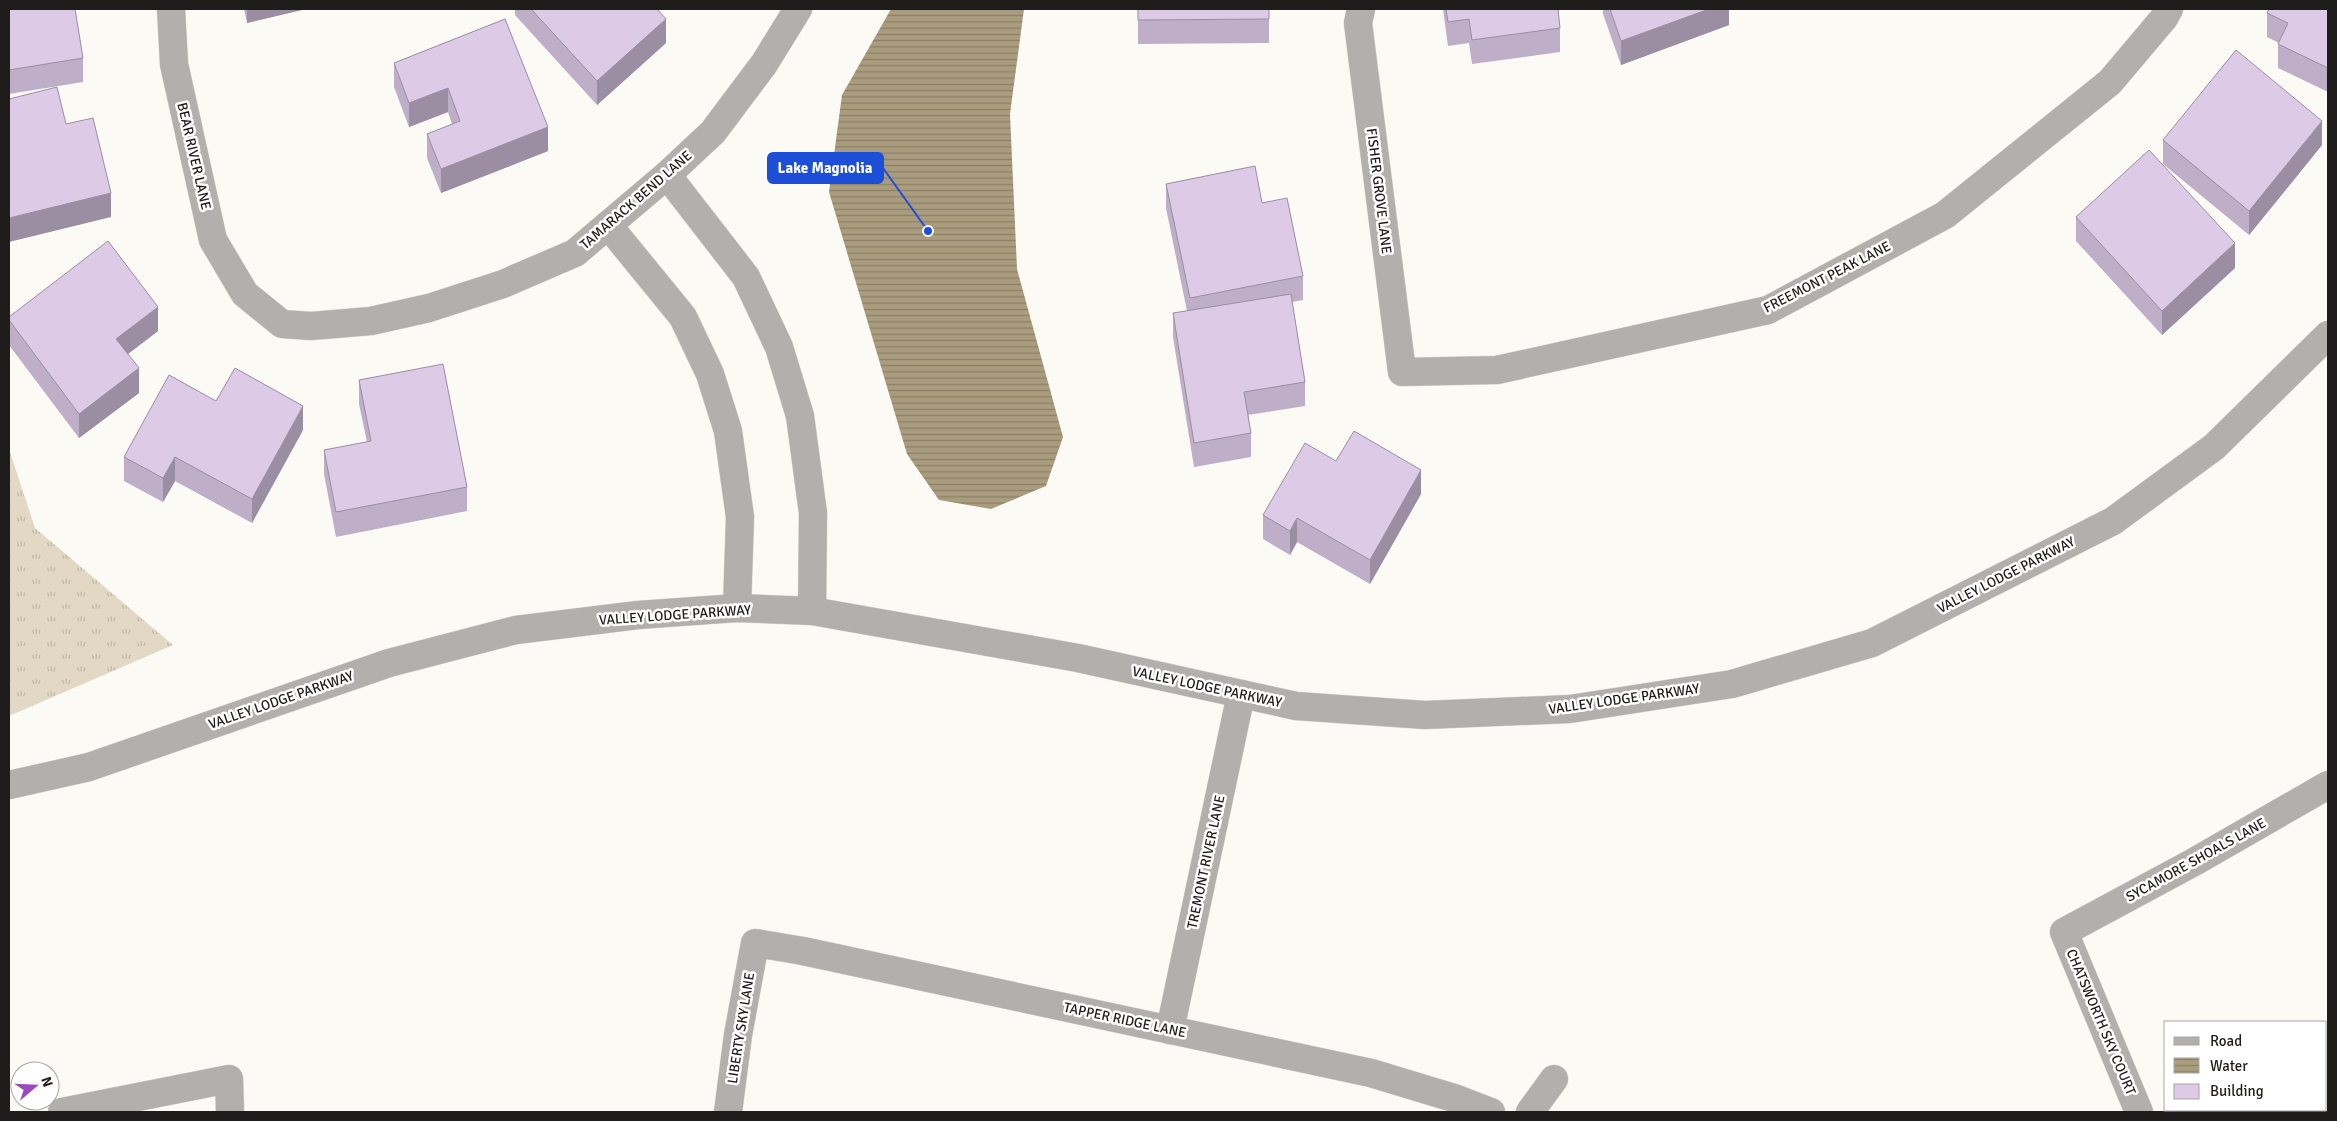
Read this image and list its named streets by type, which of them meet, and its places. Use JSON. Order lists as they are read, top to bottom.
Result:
{
  "streets": {
    "street": [
      "BEAR RIVER LANE",
      "FISHER GROVE LANE",
      "TAMARACK BEND LANE",
      "FREEMONT PEAK LANE",
      "VALLEY LODGE PARKWAY",
      "SYCAMORE SHOALS LANE",
      "TREMONT RIVER LANE",
      "TAPPER RIDGE LANE",
      "CHATSWORTH SKY COURT",
      "LIBERTY SKY LANE"
    ]
  },
  "crossings": [
    ["BEAR RIVER LANE", "TAMARACK BEND LANE"],
    ["FISHER GROVE LANE", "FREEMONT PEAK LANE"],
    ["VALLEY LODGE PARKWAY", "TREMONT RIVER LANE"],
    ["SYCAMORE SHOALS LANE", "CHATSWORTH SKY COURT"],
    ["TREMONT RIVER LANE", "TAPPER RIDGE LANE"],
    ["TAPPER RIDGE LANE", "LIBERTY SKY LANE"]
  ],
  "places": ["Lake Magnolia"],
  "legend": ["Road", "Water", "Building"],
  "north": "right"
}
